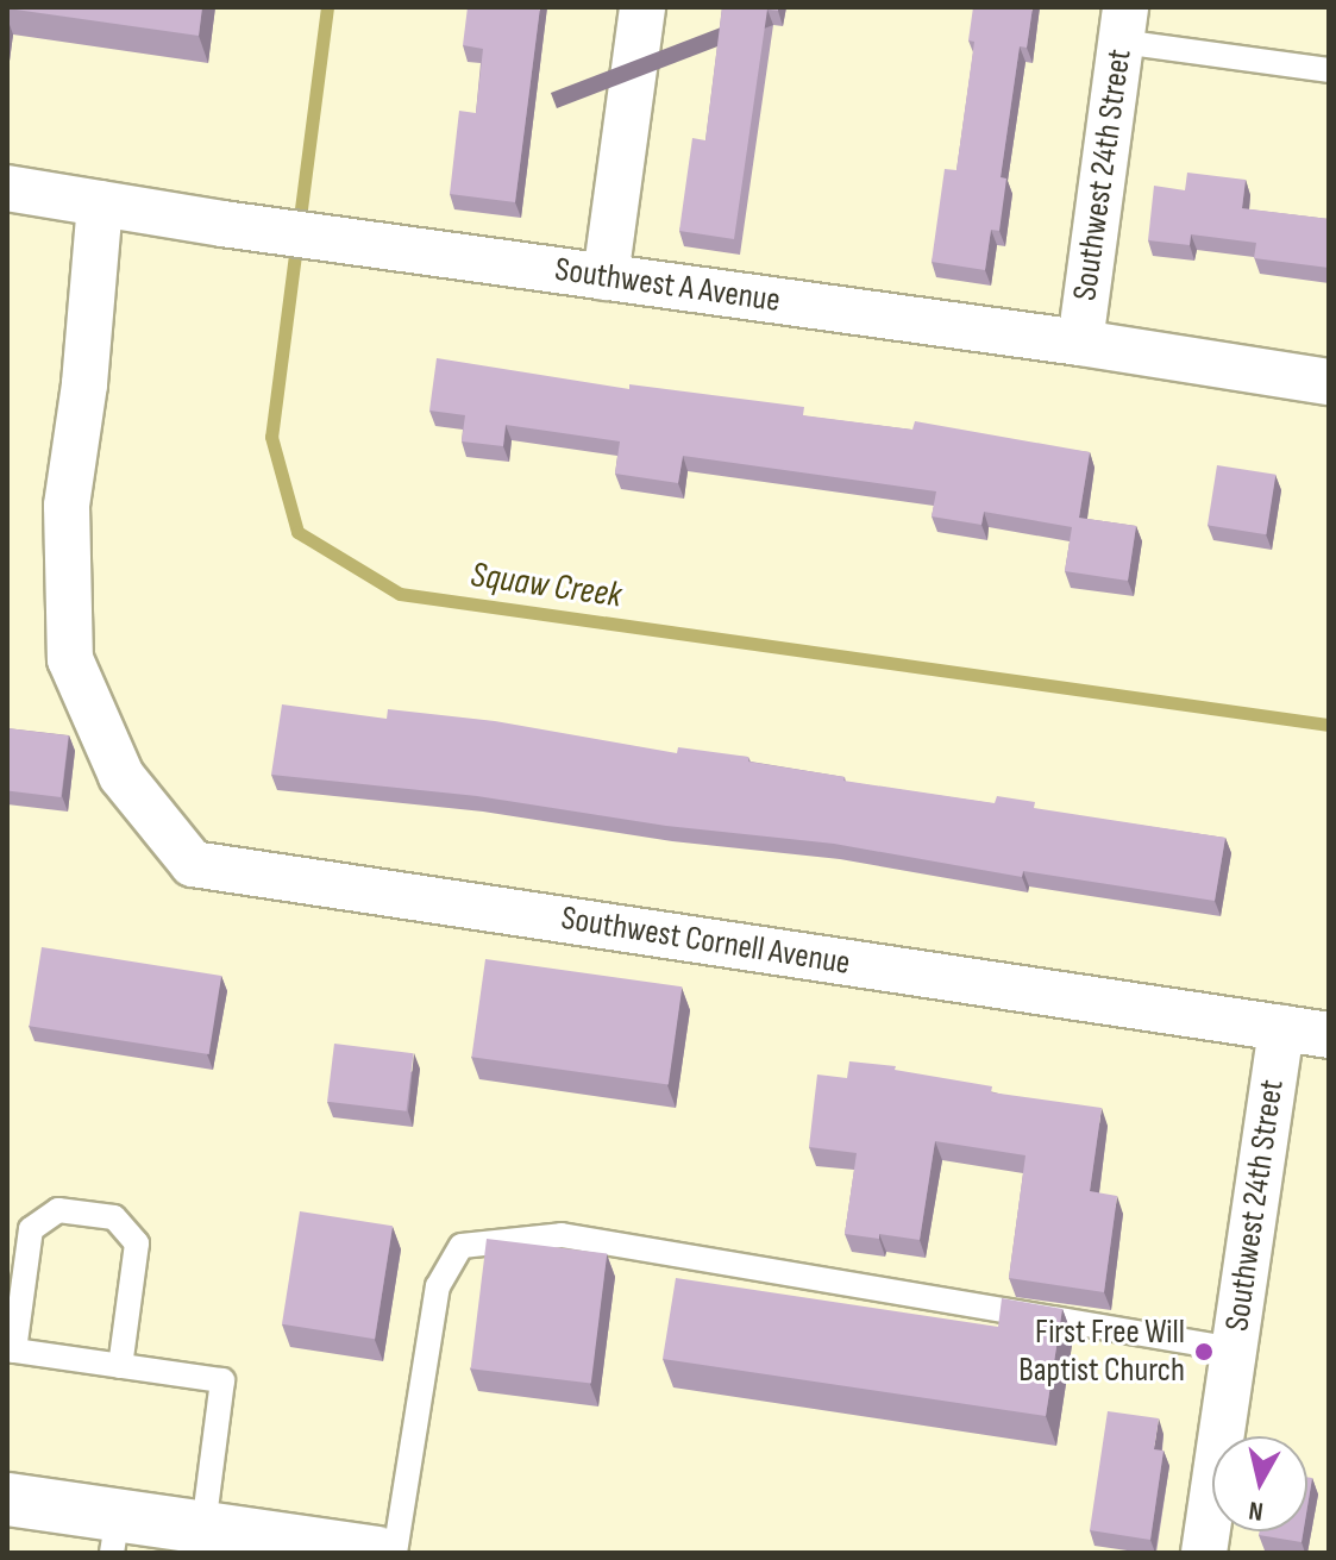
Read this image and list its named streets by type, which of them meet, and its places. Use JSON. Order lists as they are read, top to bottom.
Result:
{
  "streets": {
    "street": ["Southwest 24th Street", "Southwest A Avenue", "Southwest Cornell Avenue"]
  },
  "crossings": [
    ["Southwest 24th Street", "Southwest A Avenue"],
    ["Southwest 24th Street", "Southwest Cornell Avenue"],
    ["Southwest A Avenue", "Southwest Cornell Avenue"]
  ],
  "water": ["Squaw Creek"],
  "places": ["First Free Will Baptist Church"],
  "north": "bottom"
}
